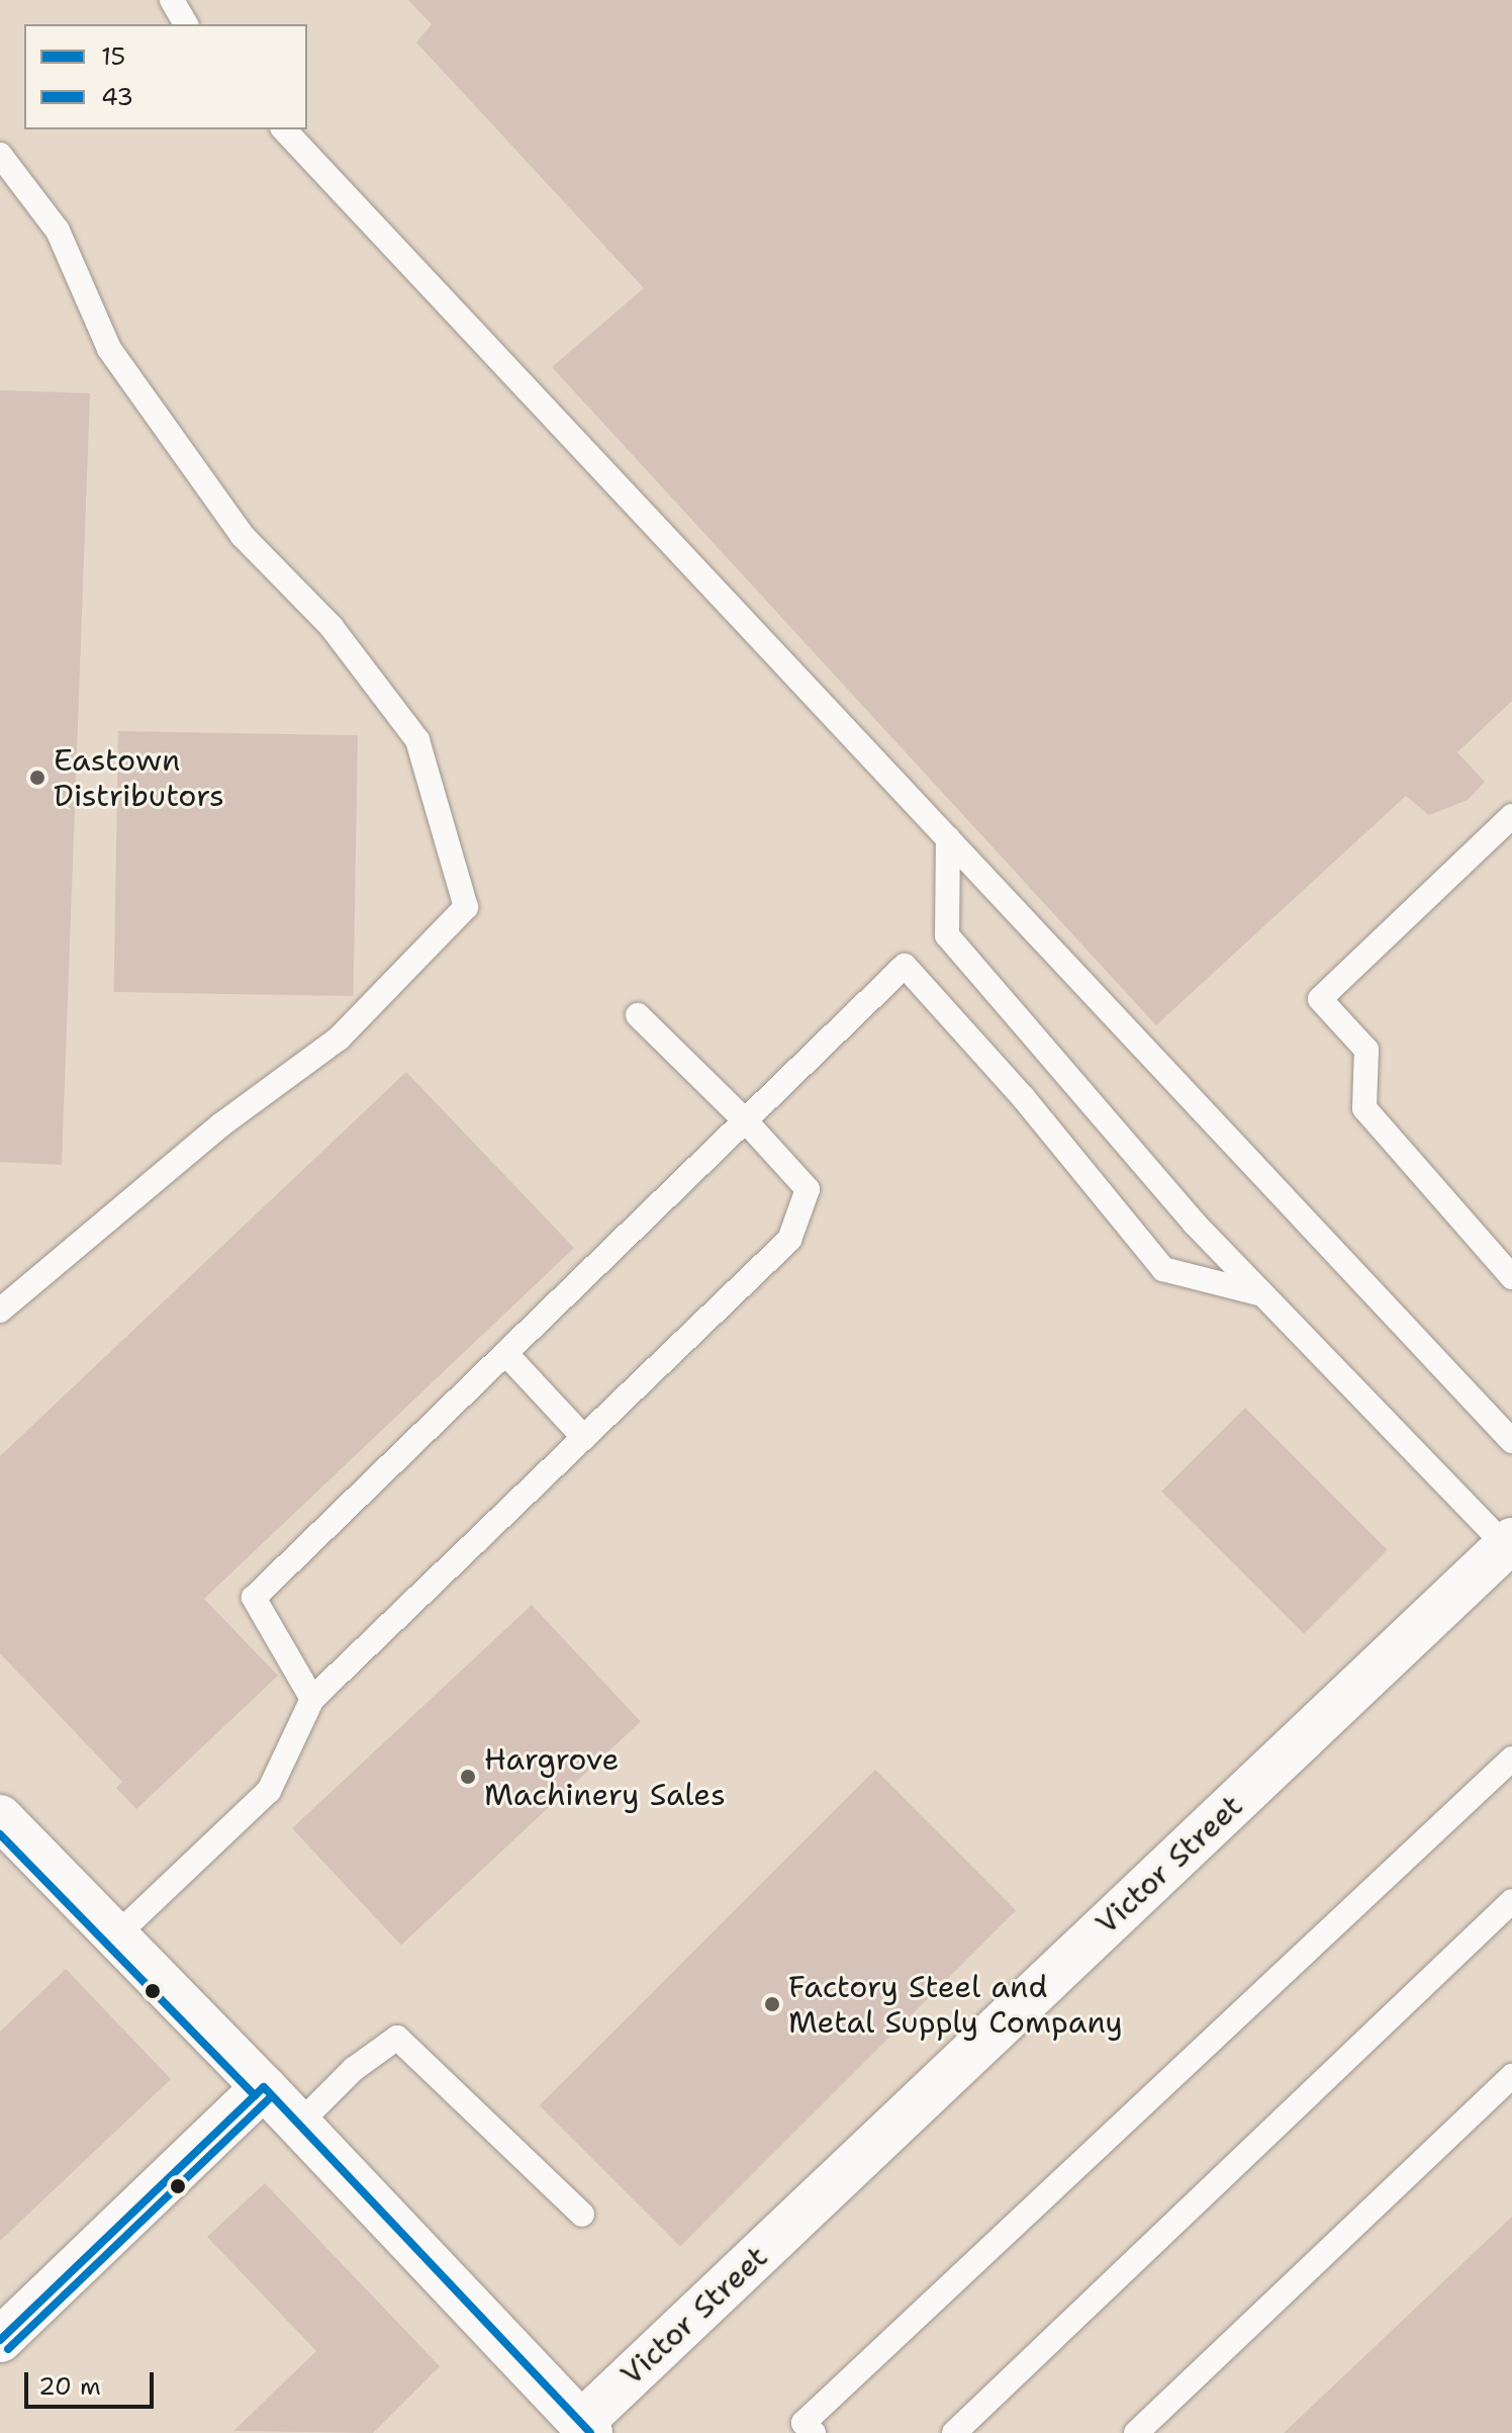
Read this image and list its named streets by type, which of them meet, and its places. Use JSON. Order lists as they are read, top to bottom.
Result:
{
  "streets": {
    "street": ["Victor Street"]
  },
  "places": ["Eastown Distributors", "Hargrove Machinery Sales", "Factory Steel and Metal Supply Company"],
  "lines": ["transit line 43", "transit line 15"],
  "legend": ["15", "43"],
  "scale_bar": "20 m"
}
